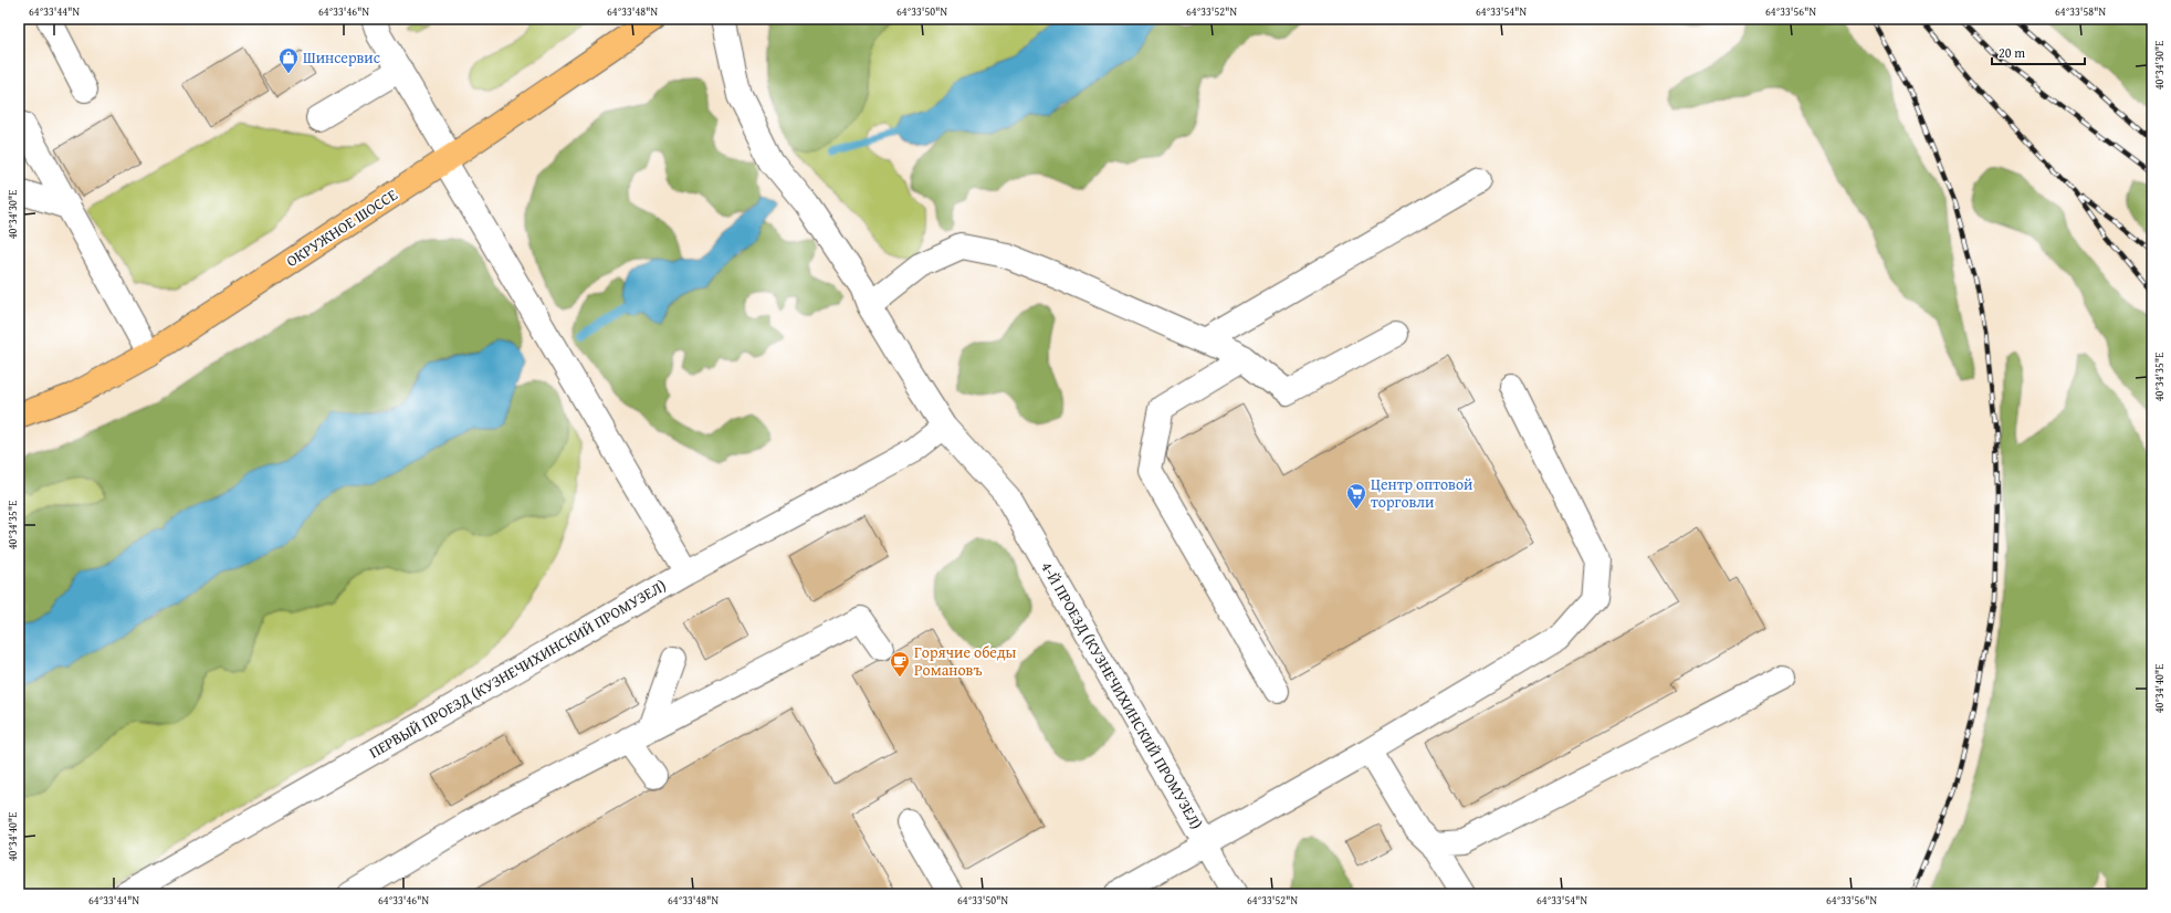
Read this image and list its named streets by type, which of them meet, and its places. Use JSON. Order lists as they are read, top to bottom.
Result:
{
  "streets": {
    "main road": ["ОКРУЖНОЕ ШОССЕ"],
    "street": ["ПЕРВЫЙ ПРОЕЗД (КУЗНЕЧИХИНСКИЙ ПРОМУЗЕЛ)", "4-Й ПРОЕЗД (КУЗНЕЧИХИНСКИЙ ПРОМУЗЕЛ)"]
  },
  "crossings": [
    ["ПЕРВЫЙ ПРОЕЗД (КУЗНЕЧИХИНСКИЙ ПРОМУЗЕЛ)", "4-Й ПРОЕЗД (КУЗНЕЧИХИНСКИЙ ПРОМУЗЕЛ)"]
  ],
  "places": {
    "shop": ["Шинсервис"],
    "supermarket": ["Центр оптовой торговли"],
    "cafe": ["Горячие обеды Романовъ"]
  },
  "scale_bar": "20 m",
  "coordinates": [
    "64°33'44\"N",
    "64°33'46\"N",
    "64°33'48\"N",
    "64°33'50\"N",
    "64°33'52\"N",
    "64°33'54\"N",
    "64°33'56\"N",
    "64°33'58\"N",
    "40°34'30\"E",
    "40°34'35\"E",
    "40°34'40\"E"
  ]
}
